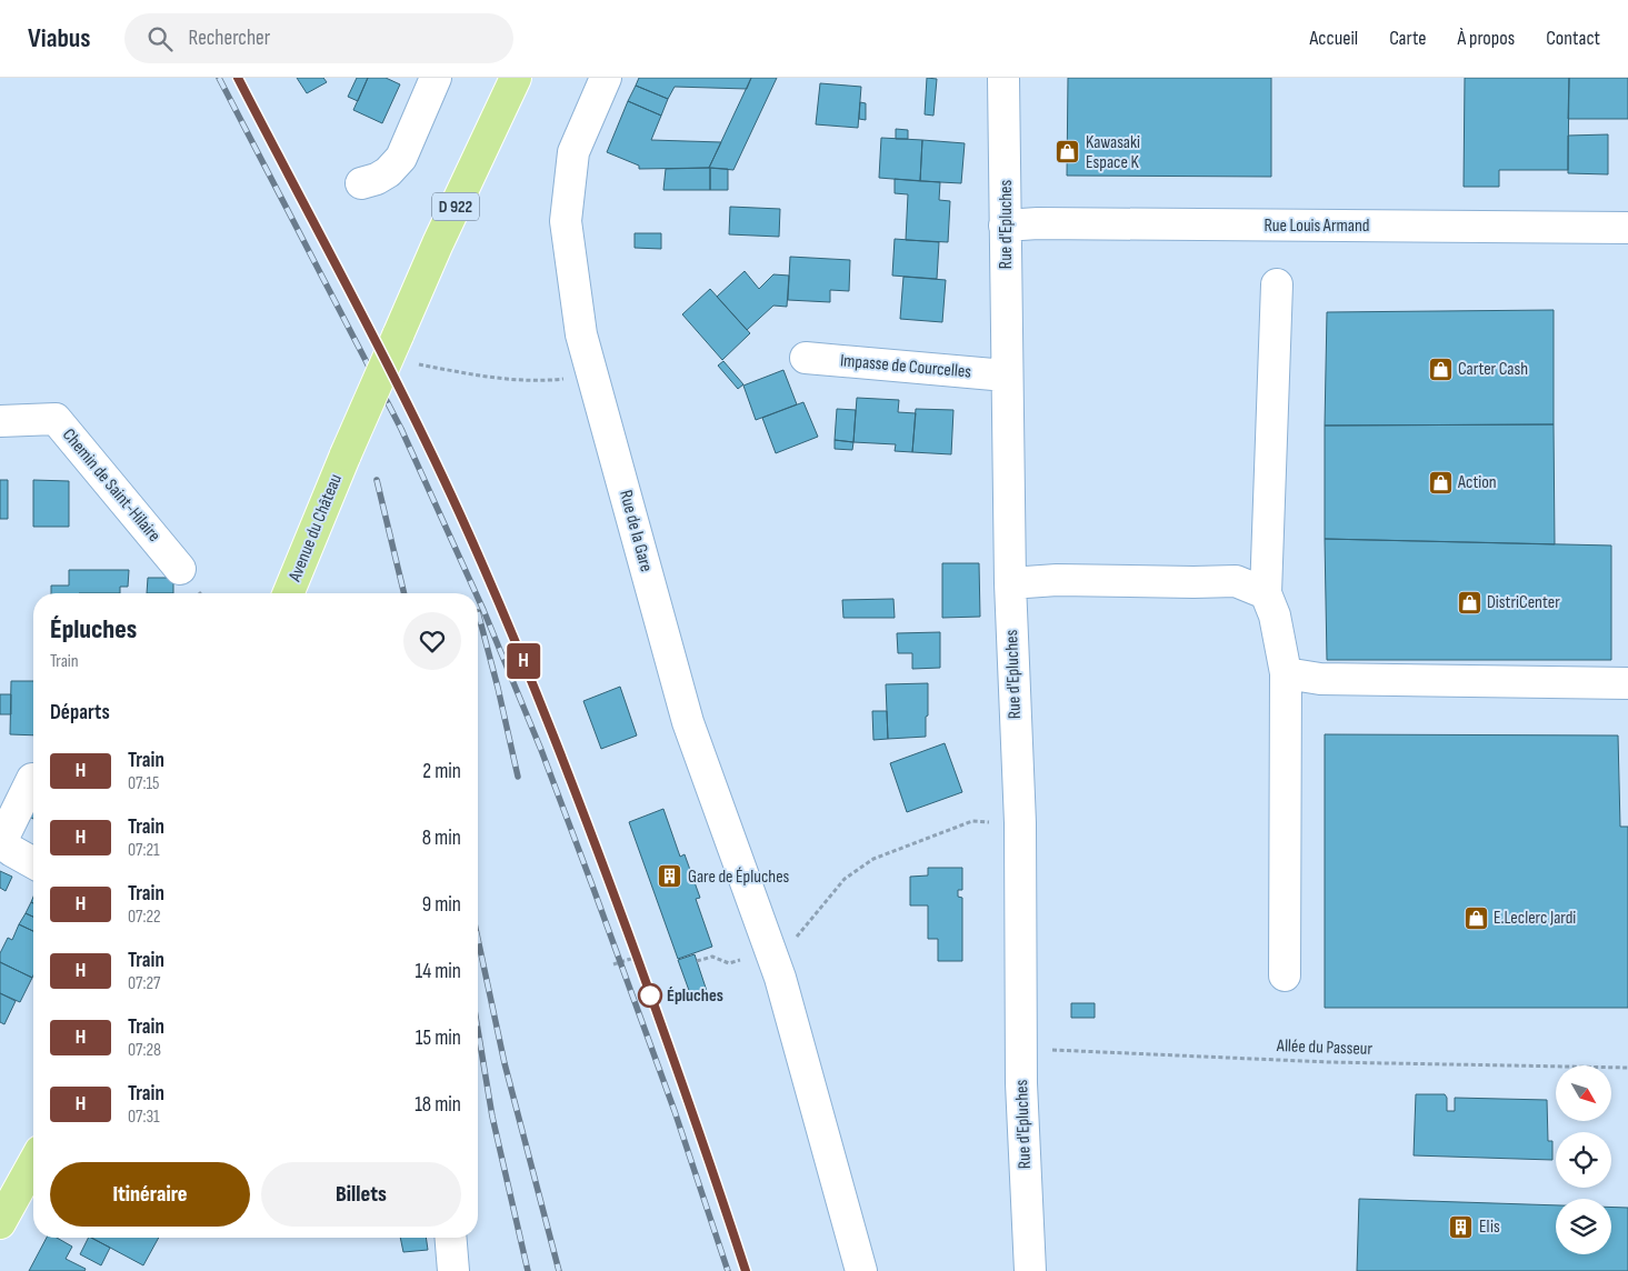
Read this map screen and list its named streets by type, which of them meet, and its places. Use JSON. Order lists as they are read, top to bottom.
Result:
{
  "streets": {
    "main road": ["D 922", "Avenue du Château"],
    "street": [
      "Rue d'Epluches",
      "Rue Louis Armand",
      "Impasse de Courcelles",
      "Chemin de Saint-Hilaire",
      "Rue de la Gare"
    ],
    "path": ["Allée du Passeur"]
  },
  "crossings": [
    ["Rue d'Epluches", "Rue Louis Armand"],
    ["Rue d'Epluches", "Impasse de Courcelles"],
    ["Rue d'Epluches", "Allée du Passeur"]
  ],
  "places": {
    "shop": [
      "Kawasaki Espace K",
      "Carter Cash",
      "Action",
      "DistriCenter",
      "E.Leclerc Jardi"
    ],
    "building": ["Gare de Épluches", "Elis"],
    "other": ["Épluches"]
  },
  "north": "bottom right",
  "page": {
    "header": "Viabus",
    "search": "Rechercher",
    "nav": [
      "Accueil",
      "Carte",
      "À propos",
      "Contact"
    ],
    "on_map": "H",
    "heading": [
      ["Épluches", "Train"],
      "Départs"
    ],
    "list": [
      {
        "mark": "H",
        "name": "Train",
        "note": "07:15",
        "value": "2 min"
      },
      {
        "mark": "H",
        "name": "Train",
        "note": "07:21",
        "value": "8 min"
      },
      {
        "mark": "H",
        "name": "Train",
        "note": "07:22",
        "value": "9 min"
      },
      {
        "mark": "H",
        "name": "Train",
        "note": "07:27",
        "value": "14 min"
      },
      {
        "mark": "H",
        "name": "Train",
        "note": "07:28",
        "value": "15 min"
      },
      {
        "mark": "H",
        "name": "Train",
        "note": "07:31",
        "value": "18 min"
      }
    ],
    "buttons": ["Itinéraire", "Billets"]
  }
}
